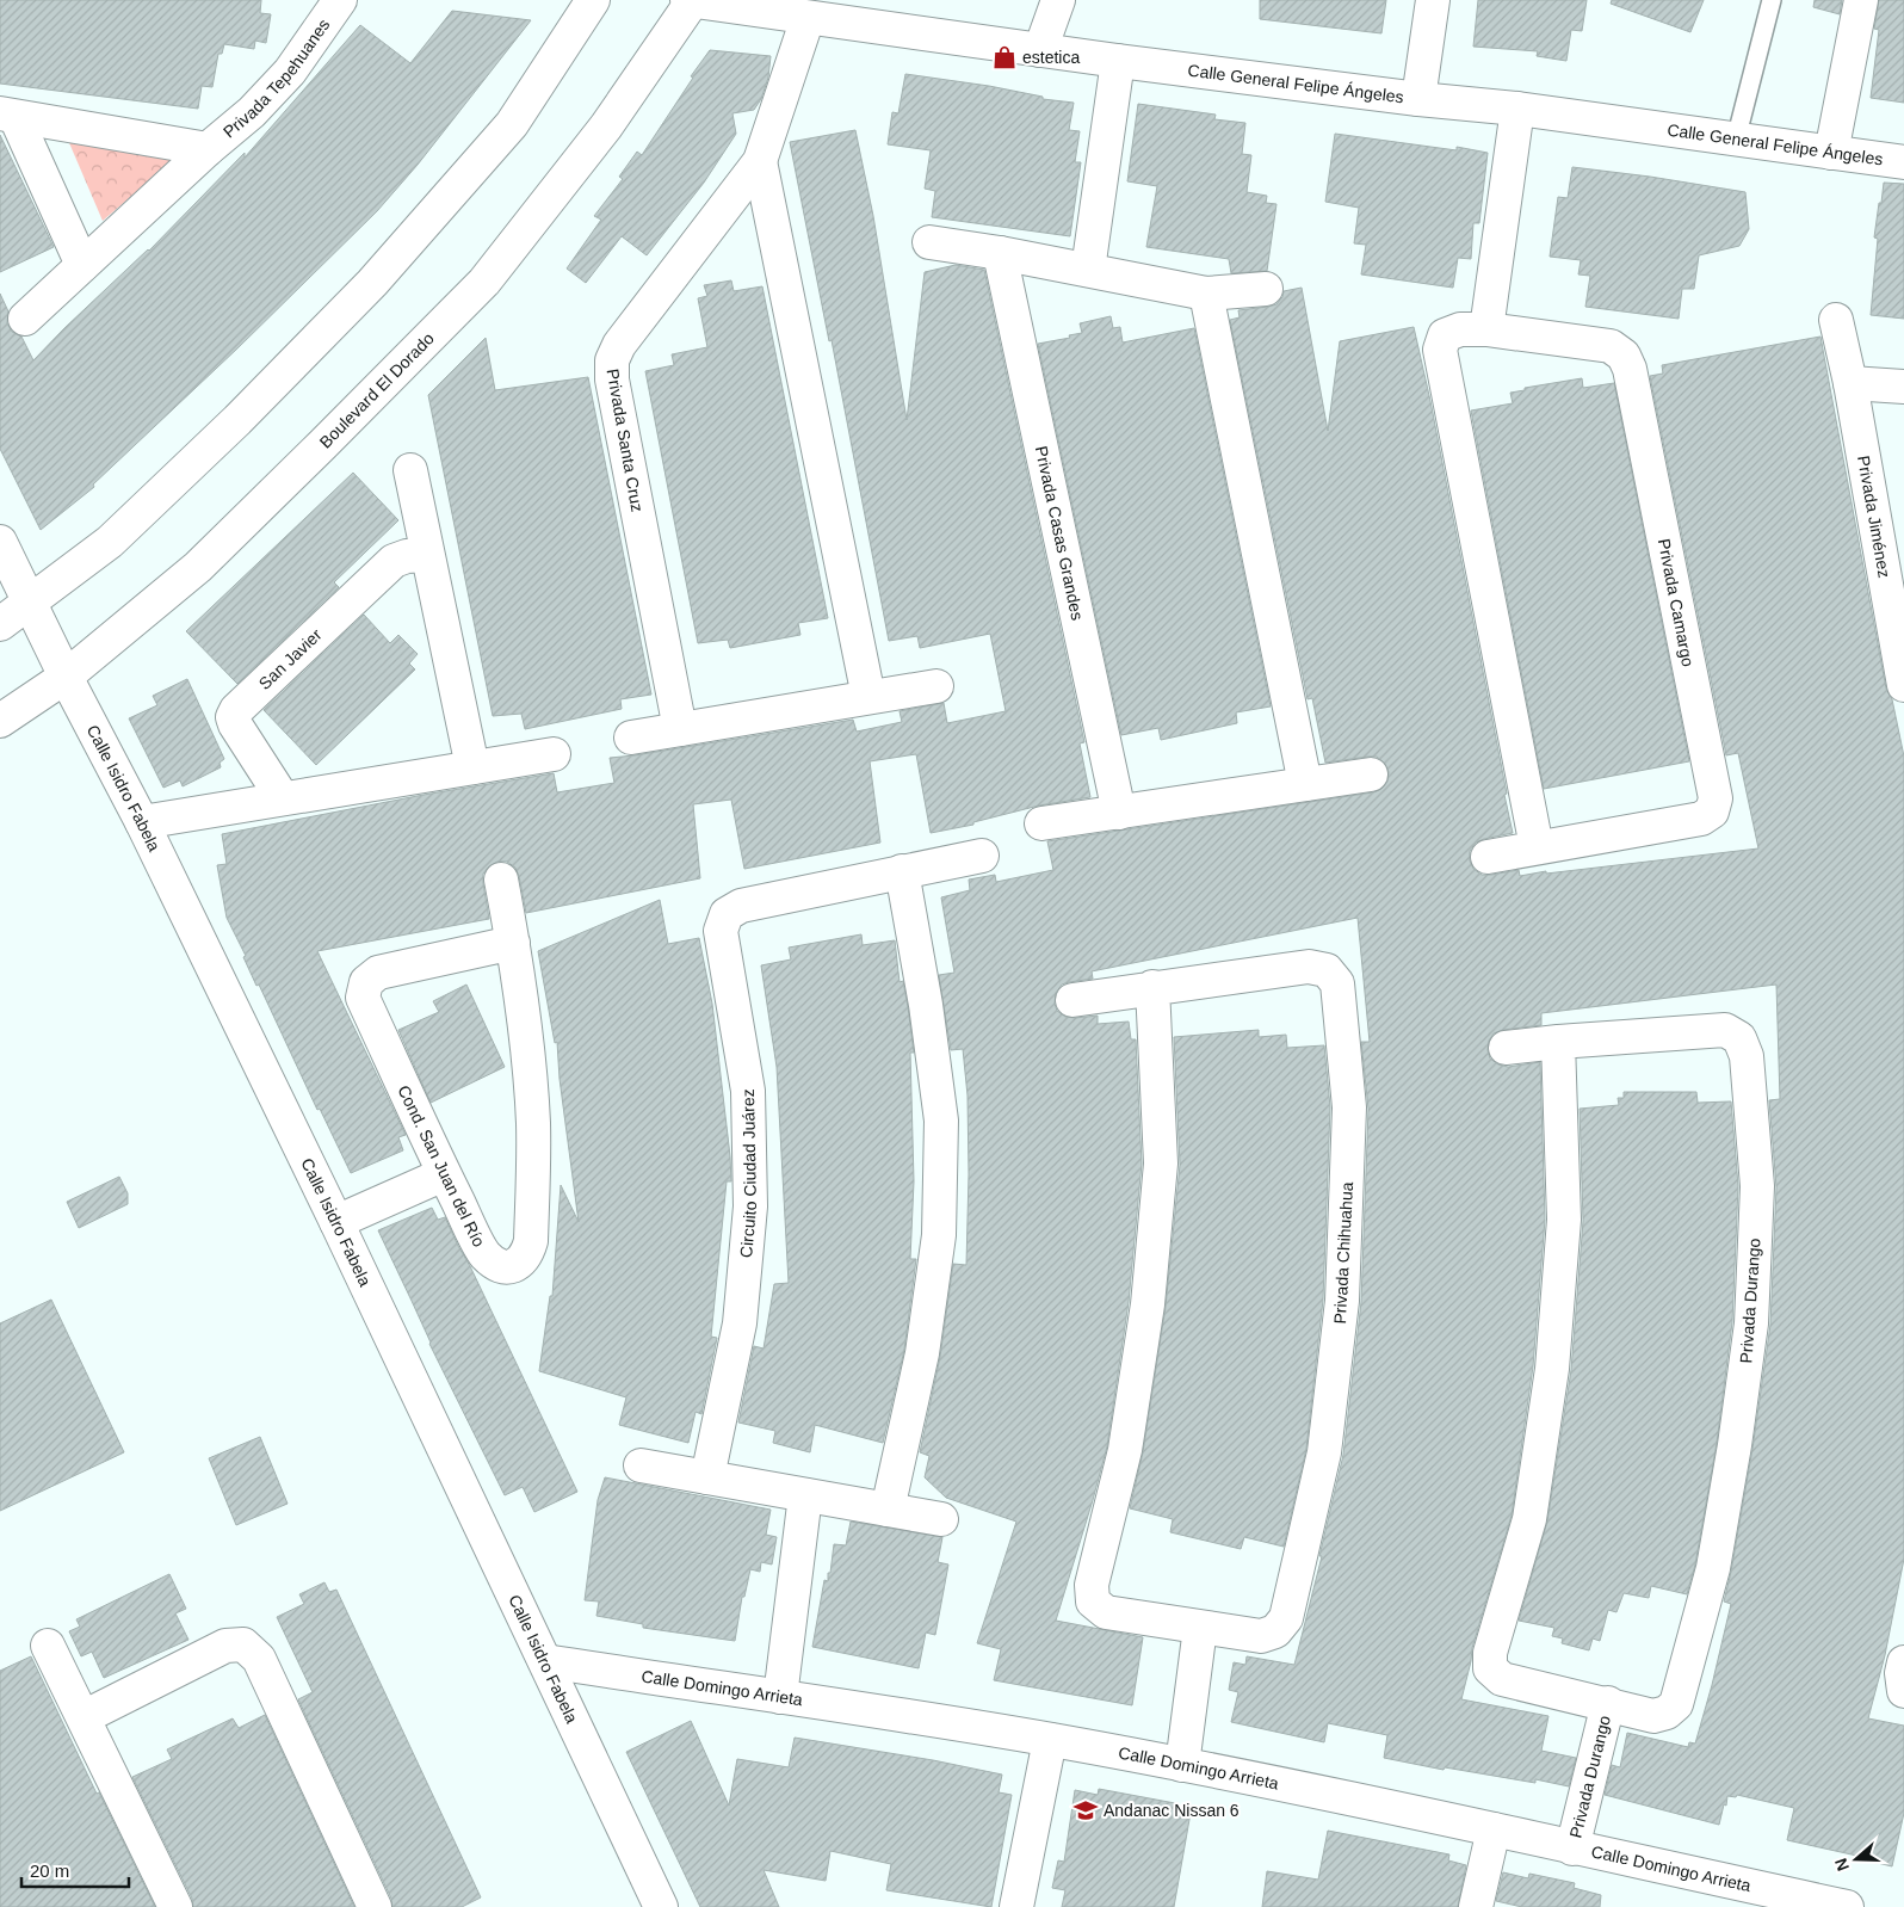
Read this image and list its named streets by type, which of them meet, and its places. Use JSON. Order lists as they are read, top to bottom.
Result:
{
  "streets": {
    "street": [
      "Privada Tepehuanes",
      "Calle General Felipe Ángeles",
      "Boulevard El Dorado",
      "Privada Santa Cruz",
      "Privada Jiménez",
      "Privada Casas Grandes",
      "Privada Camargo",
      "San Javier",
      "Calle Isidro Fabela",
      "Cond. San Juan del Río",
      "Circuito Ciudad Juárez",
      "Privada Chihuahua",
      "Privada Durango",
      "Calle Domingo Arrieta"
    ]
  },
  "crossings": [
    ["Calle General Felipe Ángeles", "Boulevard El Dorado"],
    ["Calle General Felipe Ángeles", "Privada Santa Cruz"],
    ["Boulevard El Dorado", "Calle Isidro Fabela"],
    ["Calle Isidro Fabela", "Calle Domingo Arrieta"],
    ["Privada Durango", "Calle Domingo Arrieta"]
  ],
  "places": {
    "shop": ["estetica"],
    "school or university": ["Andanac Nissan 6"]
  },
  "scale_bar": "20 m",
  "north": "left"
}
